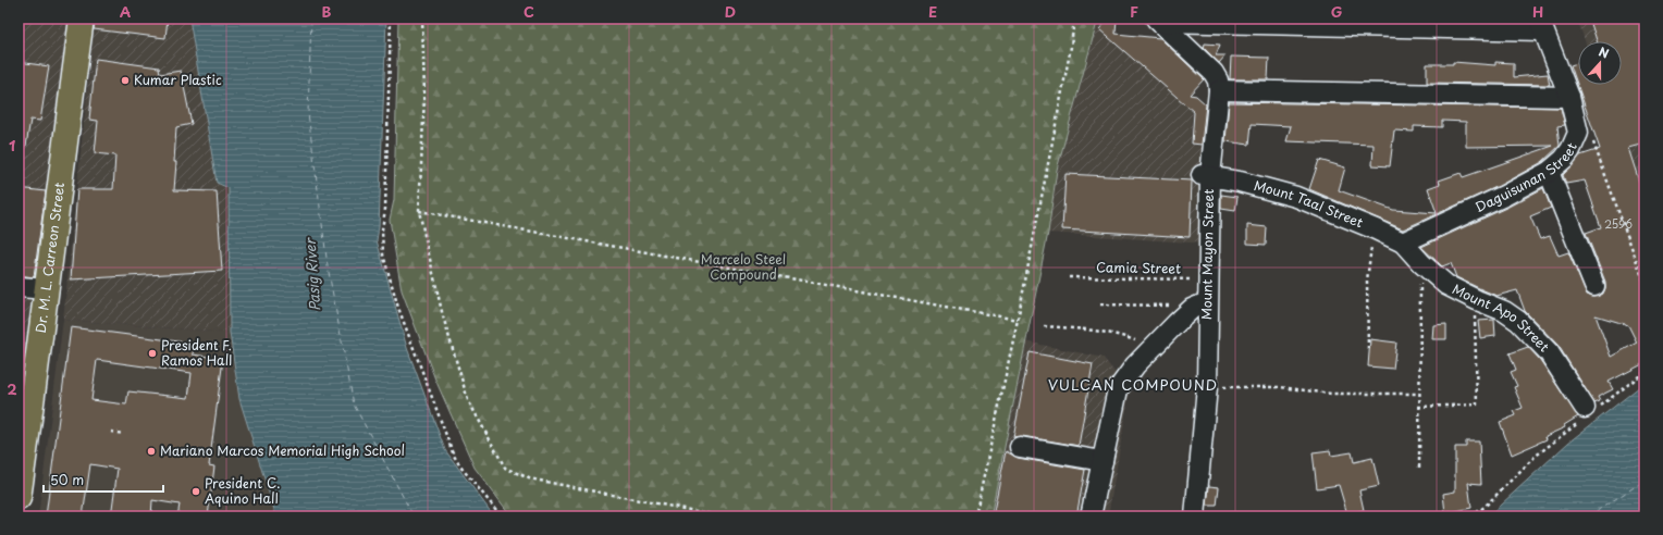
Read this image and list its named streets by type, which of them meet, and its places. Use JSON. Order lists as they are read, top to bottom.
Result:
{
  "streets": {
    "main road": ["Dr. M. L. Carreon Street"],
    "street": [
      "Daguisunan Street",
      "Mount Taal Street",
      "Mount Mayon Street",
      "Mount Apo Street"
    ],
    "path": ["Camia Street"]
  },
  "crossings": [
    ["Daguisunan Street", "Mount Taal Street"],
    ["Daguisunan Street", "Mount Apo Street"],
    ["Mount Taal Street", "Mount Mayon Street"],
    ["Mount Taal Street", "Mount Apo Street"],
    ["Mount Mayon Street", "Camia Street"]
  ],
  "districts": ["VULCAN COMPOUND"],
  "water": ["Pasig River"],
  "parks": ["Marcelo Steel Compound"],
  "places": [
    "Kumar Plastic",
    "President F. Ramos Hall",
    "Mariano Marcos Memorial High School",
    "President C. Aquino Hall"
  ],
  "house_numbers": ["2596"],
  "scale_bar": "50 m",
  "north": "top",
  "grid": {
    "columns": [
      "A",
      "B",
      "C",
      "D",
      "E",
      "F",
      "G",
      "H"
    ],
    "rows": ["1", "2"]
  }
}
